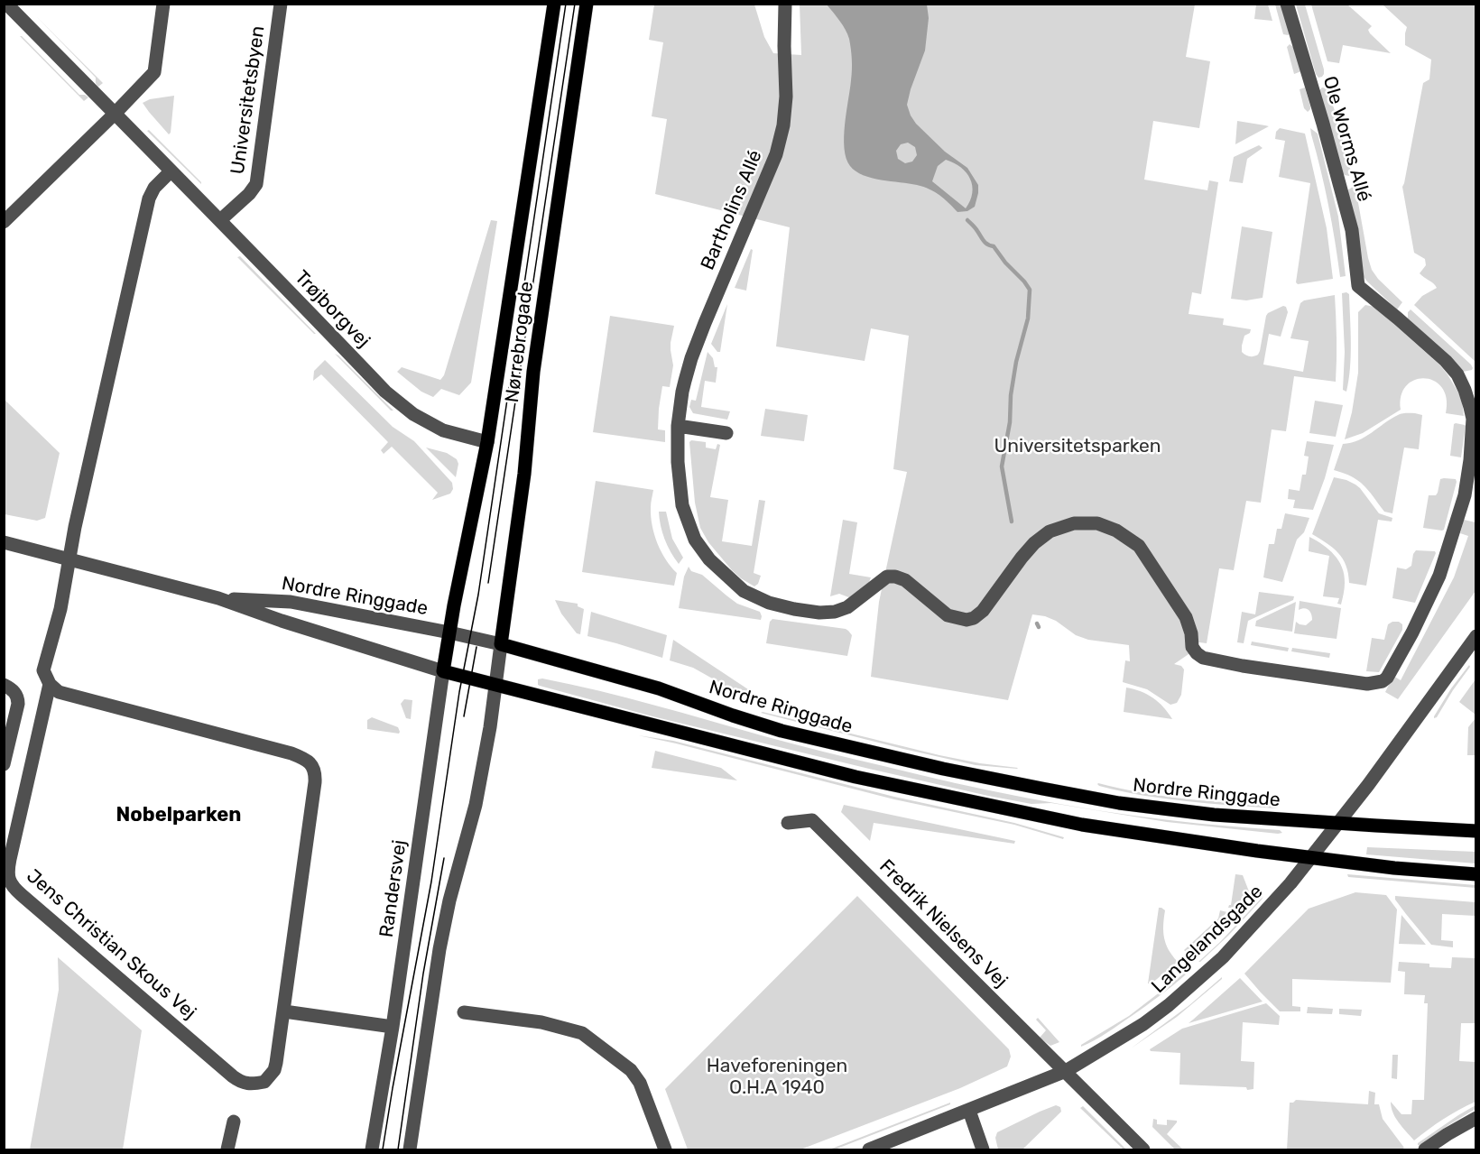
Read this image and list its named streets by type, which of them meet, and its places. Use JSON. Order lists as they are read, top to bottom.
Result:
{
  "streets": {
    "main road": ["Nørrebrogade", "Nordre Ringgade", "Randersvej"],
    "street": [
      "Universitetsbyen",
      "Ole Worms Allé",
      "Bartholins Allé",
      "Trøjborgvej",
      "Fredrik Nielsens Vej",
      "Langelandsgade",
      "Jens Christian Skous Vej"
    ]
  },
  "crossings": [
    ["Universitetsbyen", "Trøjborgvej"],
    ["Ole Worms Allé", "Bartholins Allé"],
    ["Trøjborgvej", "Nørrebrogade"],
    ["Nørrebrogade", "Nordre Ringgade"],
    ["Nørrebrogade", "Randersvej"],
    ["Nordre Ringgade", "Randersvej"],
    ["Nordre Ringgade", "Langelandsgade"],
    ["Nordre Ringgade", "Jens Christian Skous Vej"],
    ["Fredrik Nielsens Vej", "Langelandsgade"]
  ],
  "districts": ["Nobelparken"],
  "parks": ["Universitetsparken", "Haveforeningen O.H.A 1940"]
}
